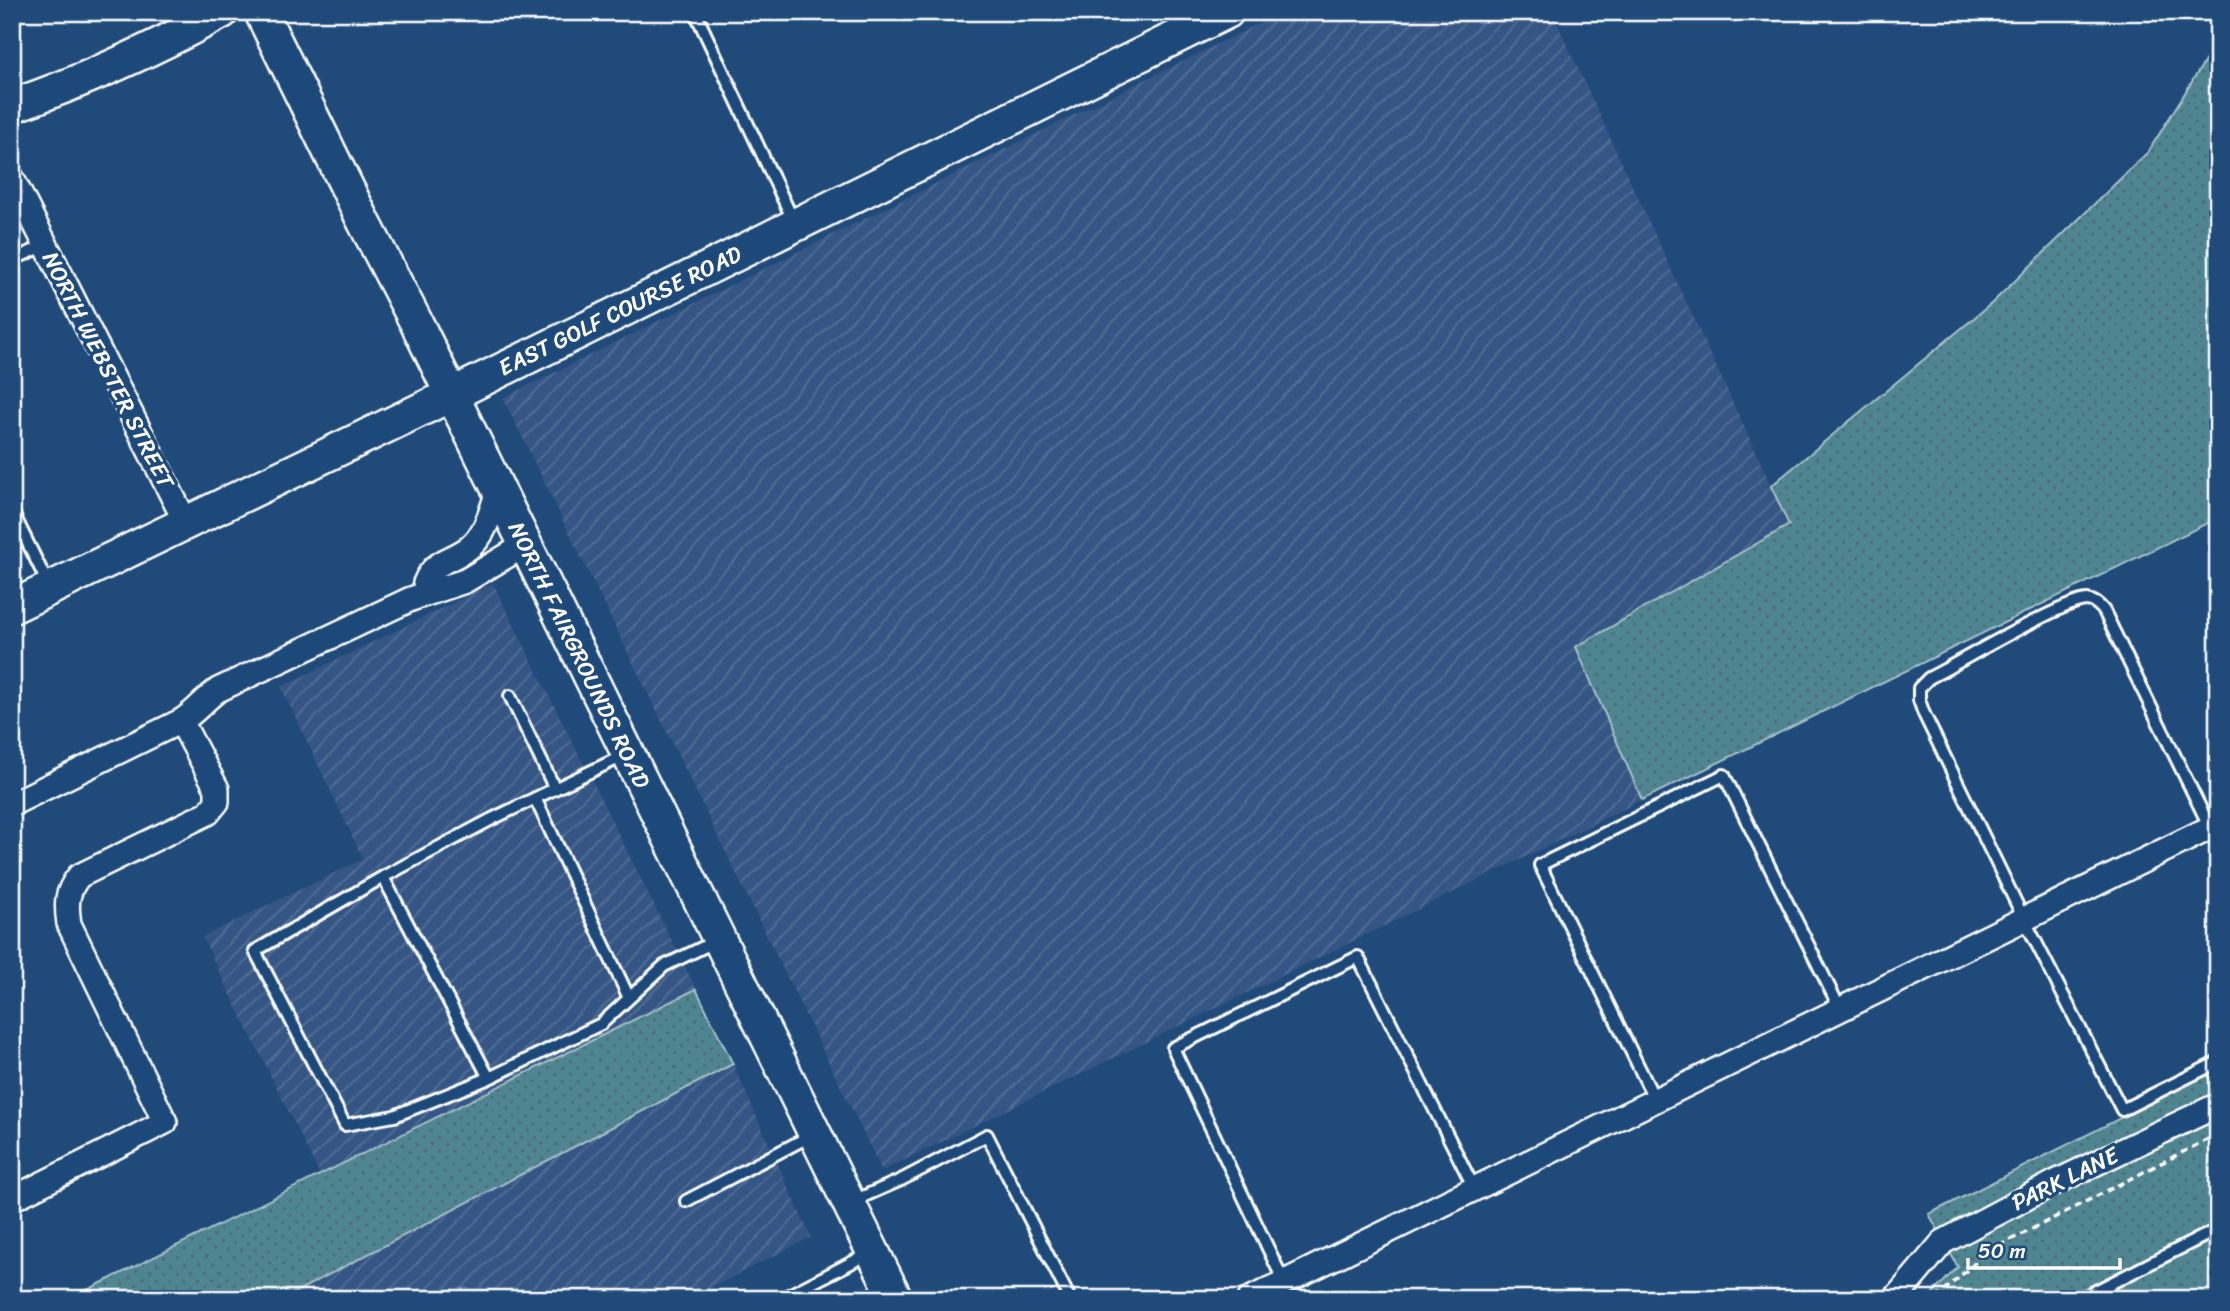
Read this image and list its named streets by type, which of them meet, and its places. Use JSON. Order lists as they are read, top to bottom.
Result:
{
  "streets": {
    "street": [
      "EAST GOLF COURSE ROAD",
      "NORTH WEBSTER STREET",
      "NORTH FAIRGROUNDS ROAD",
      "PARK LANE"
    ]
  },
  "crossings": [
    ["EAST GOLF COURSE ROAD", "NORTH WEBSTER STREET"],
    ["EAST GOLF COURSE ROAD", "NORTH FAIRGROUNDS ROAD"]
  ],
  "scale_bar": "50 m"
}
